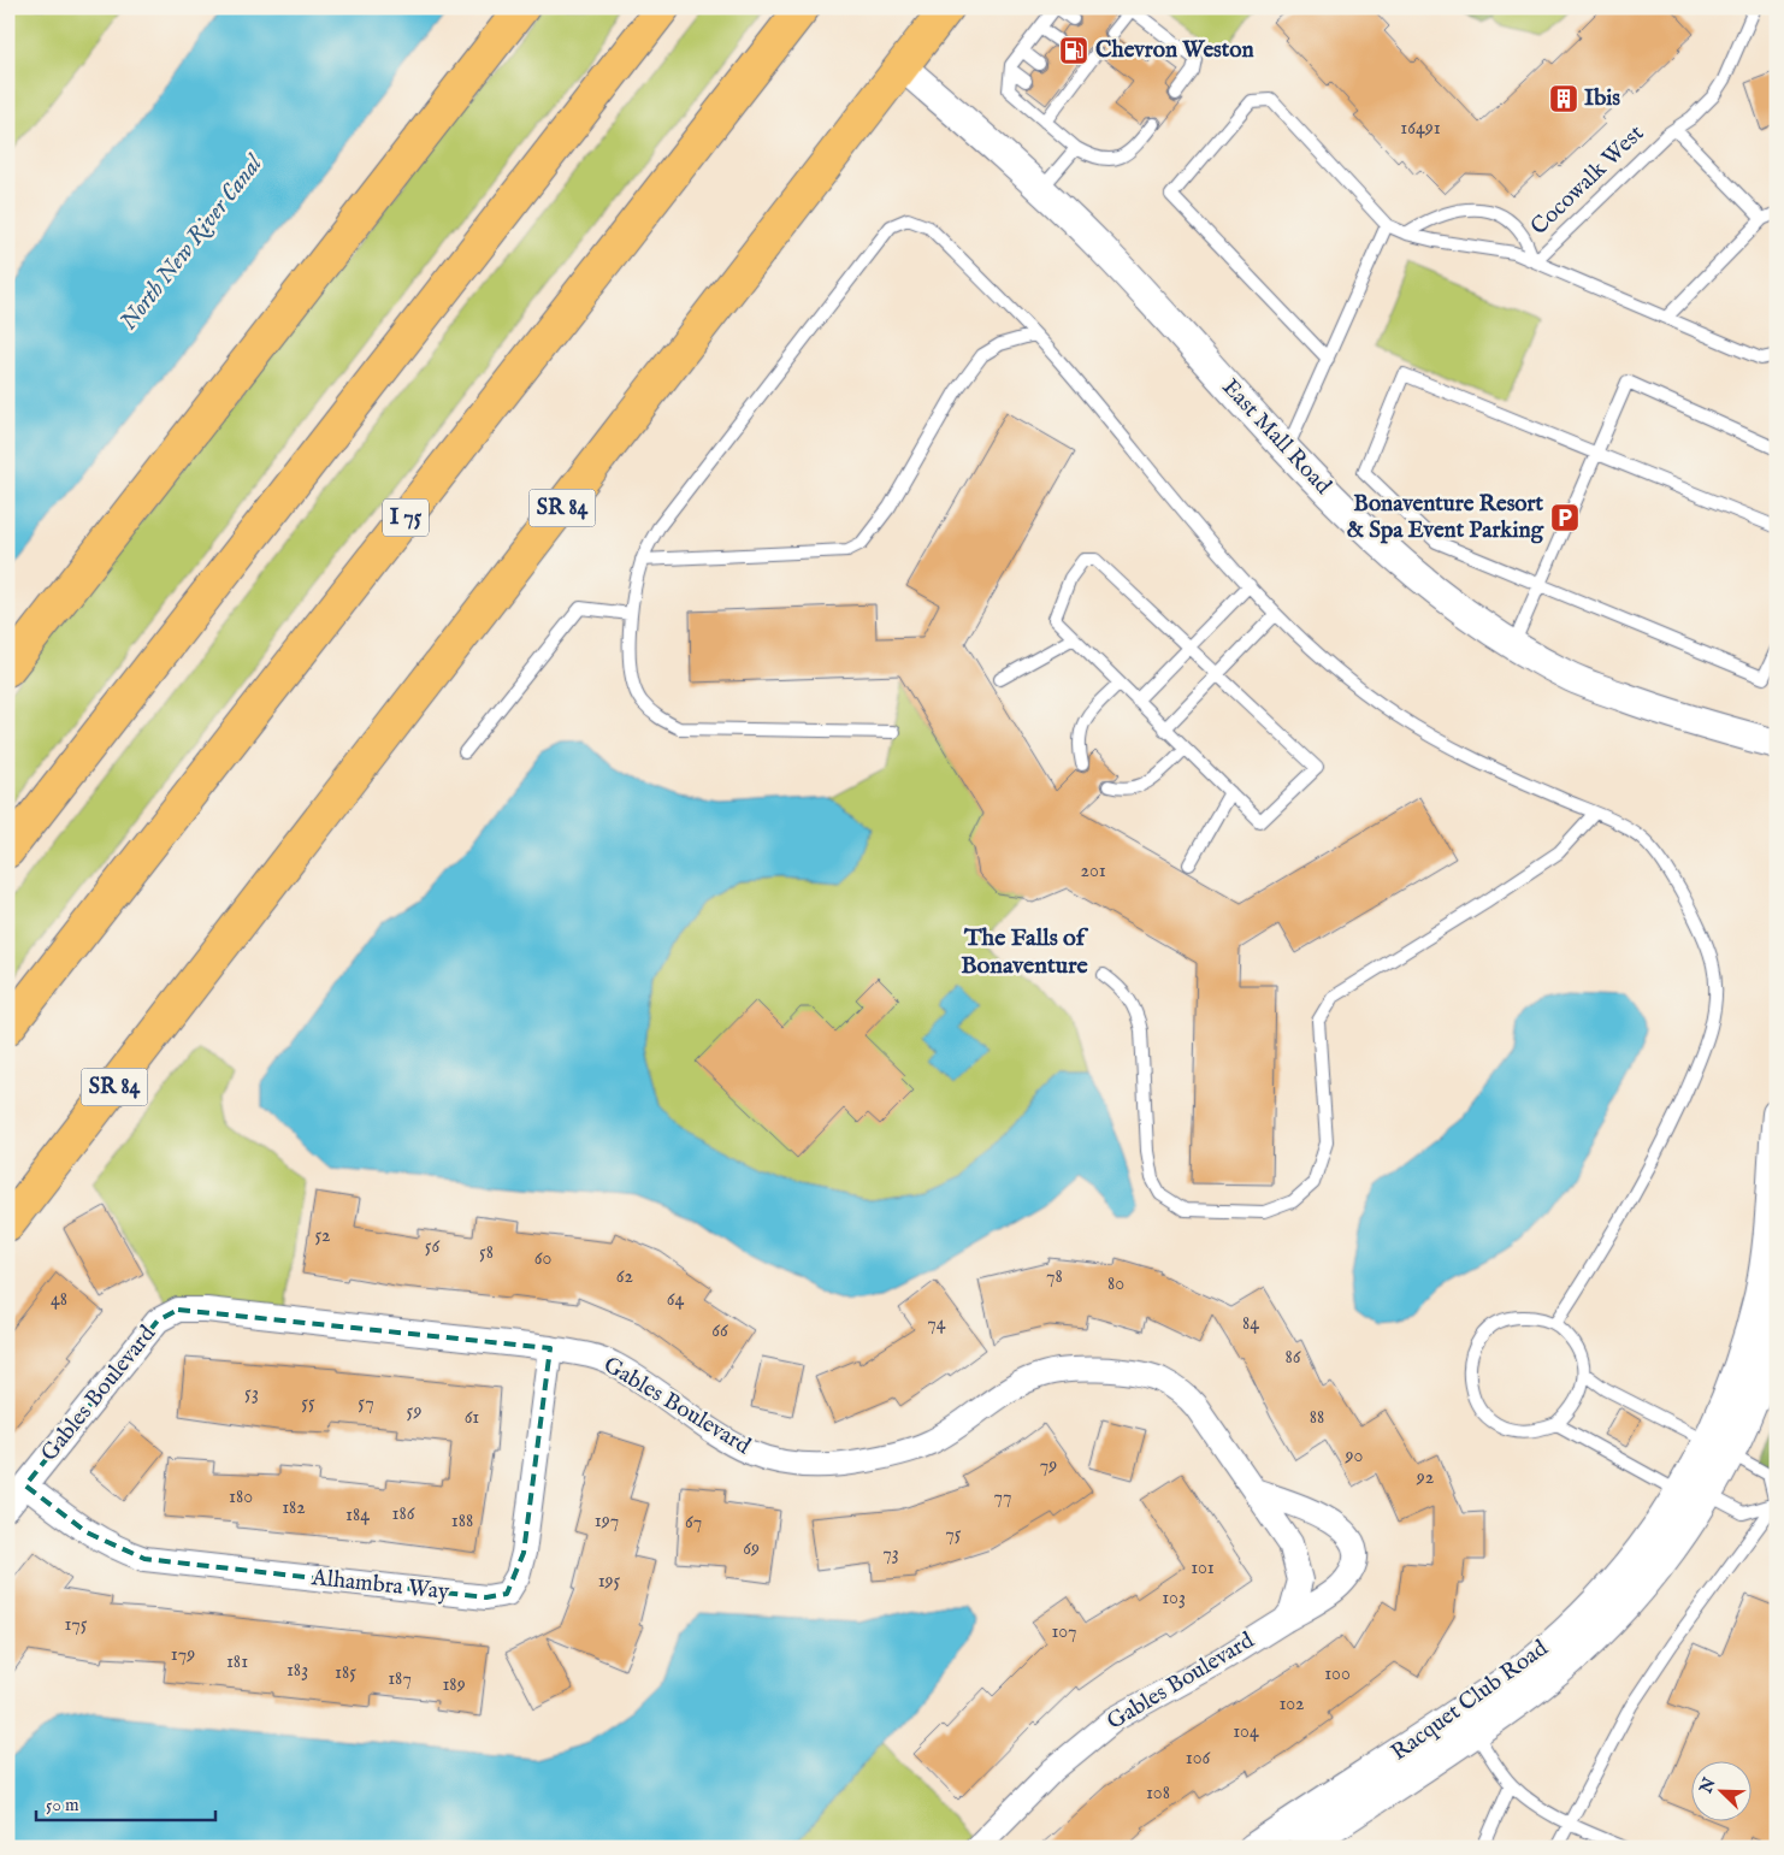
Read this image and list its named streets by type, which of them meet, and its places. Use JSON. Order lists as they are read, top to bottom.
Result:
{
  "streets": {
    "main road": ["SR 84", "I 75"],
    "street": [
      "East Mall Road",
      "Gables Boulevard",
      "Alhambra Way",
      "Racquet Club Road"
    ],
    "lane": ["Cocowalk West"]
  },
  "crossings": [
    ["East Mall Road", "SR 84"],
    ["Gables Boulevard", "Alhambra Way"]
  ],
  "districts": ["The Falls of Bonaventure"],
  "water": ["North New River Canal"],
  "places": {
    "fuel station": ["Chevron Weston"],
    "building": ["Ibis"],
    "parking": ["Bonaventure Resort & Spa Event Parking"]
  },
  "house_numbers": [
    "16491",
    "201",
    "52",
    "56",
    "58",
    "60",
    "62",
    "78",
    "80",
    "48",
    "64",
    "74",
    "84",
    "66",
    "86",
    "53",
    "55",
    "57",
    "59",
    "61",
    "88",
    "90",
    "79",
    "92",
    "180",
    "77",
    "182",
    "186",
    "184",
    "188",
    "197",
    "67",
    "75",
    "69",
    "73",
    "101",
    "195",
    "103",
    "175",
    "107",
    "179",
    "181",
    "183",
    "185",
    "100",
    "187",
    "189",
    "102",
    "104",
    "106",
    "108"
  ],
  "scale_bar": "50 m",
  "north": "top left"
}
